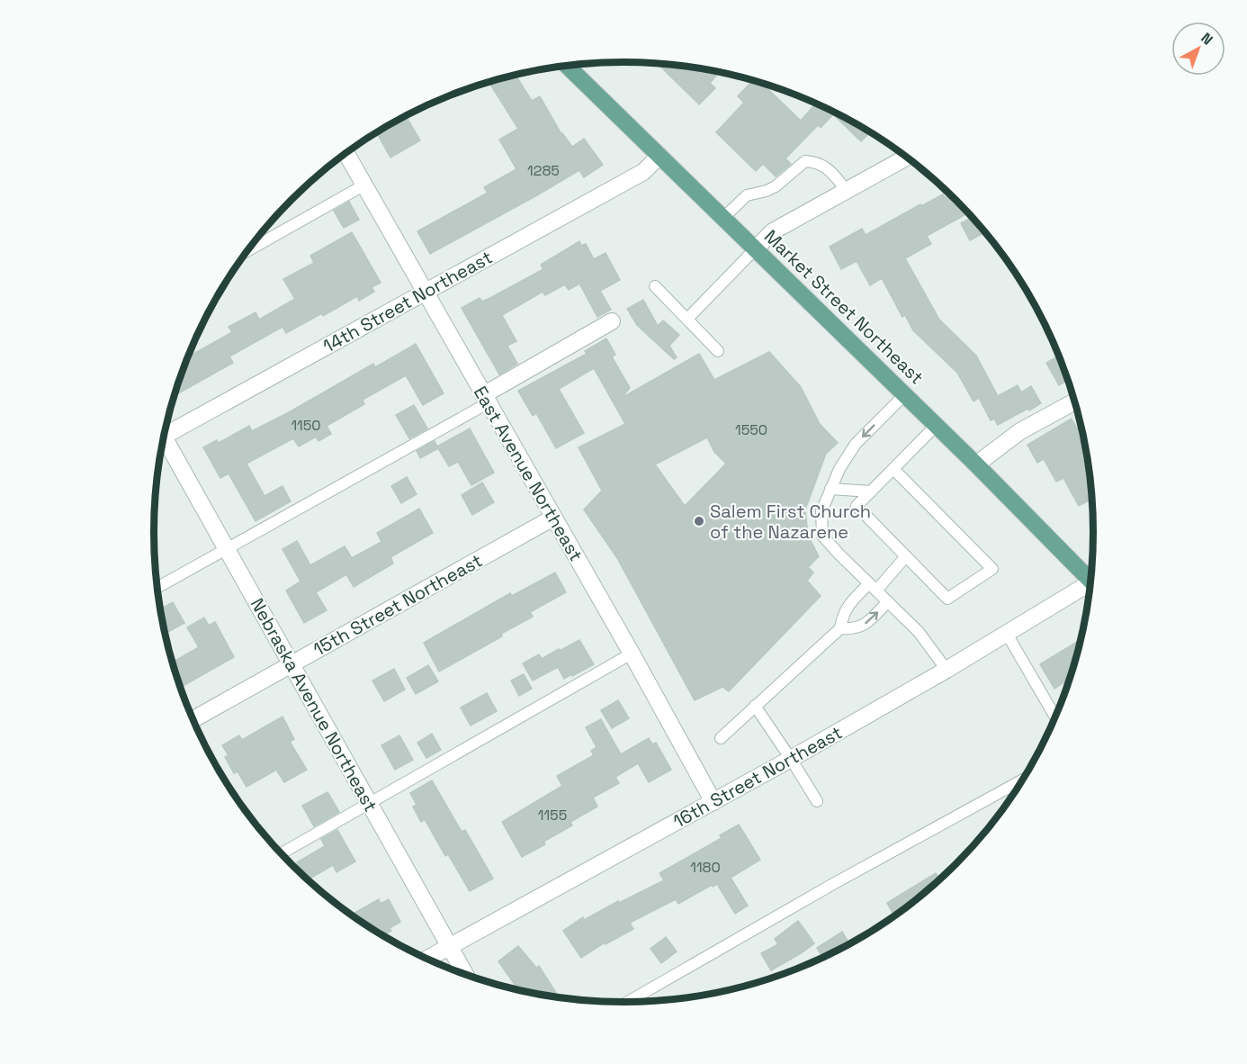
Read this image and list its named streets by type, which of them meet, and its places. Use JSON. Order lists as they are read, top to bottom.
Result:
{
  "streets": {
    "main road": ["Market Street Northeast"],
    "street": [
      "14th Street Northeast",
      "East Avenue Northeast",
      "15th Street Northeast",
      "Nebraska Avenue Northeast",
      "16th Street Northeast"
    ]
  },
  "crossings": [
    ["14th Street Northeast", "Market Street Northeast"],
    ["14th Street Northeast", "East Avenue Northeast"],
    ["East Avenue Northeast", "15th Street Northeast"],
    ["East Avenue Northeast", "16th Street Northeast"],
    ["15th Street Northeast", "Nebraska Avenue Northeast"],
    ["Nebraska Avenue Northeast", "16th Street Northeast"]
  ],
  "places": ["Salem First Church of the Nazarene"],
  "house_numbers": [
    "1285",
    "1150",
    "1550",
    "1155",
    "1180"
  ],
  "north": "top right"
}
